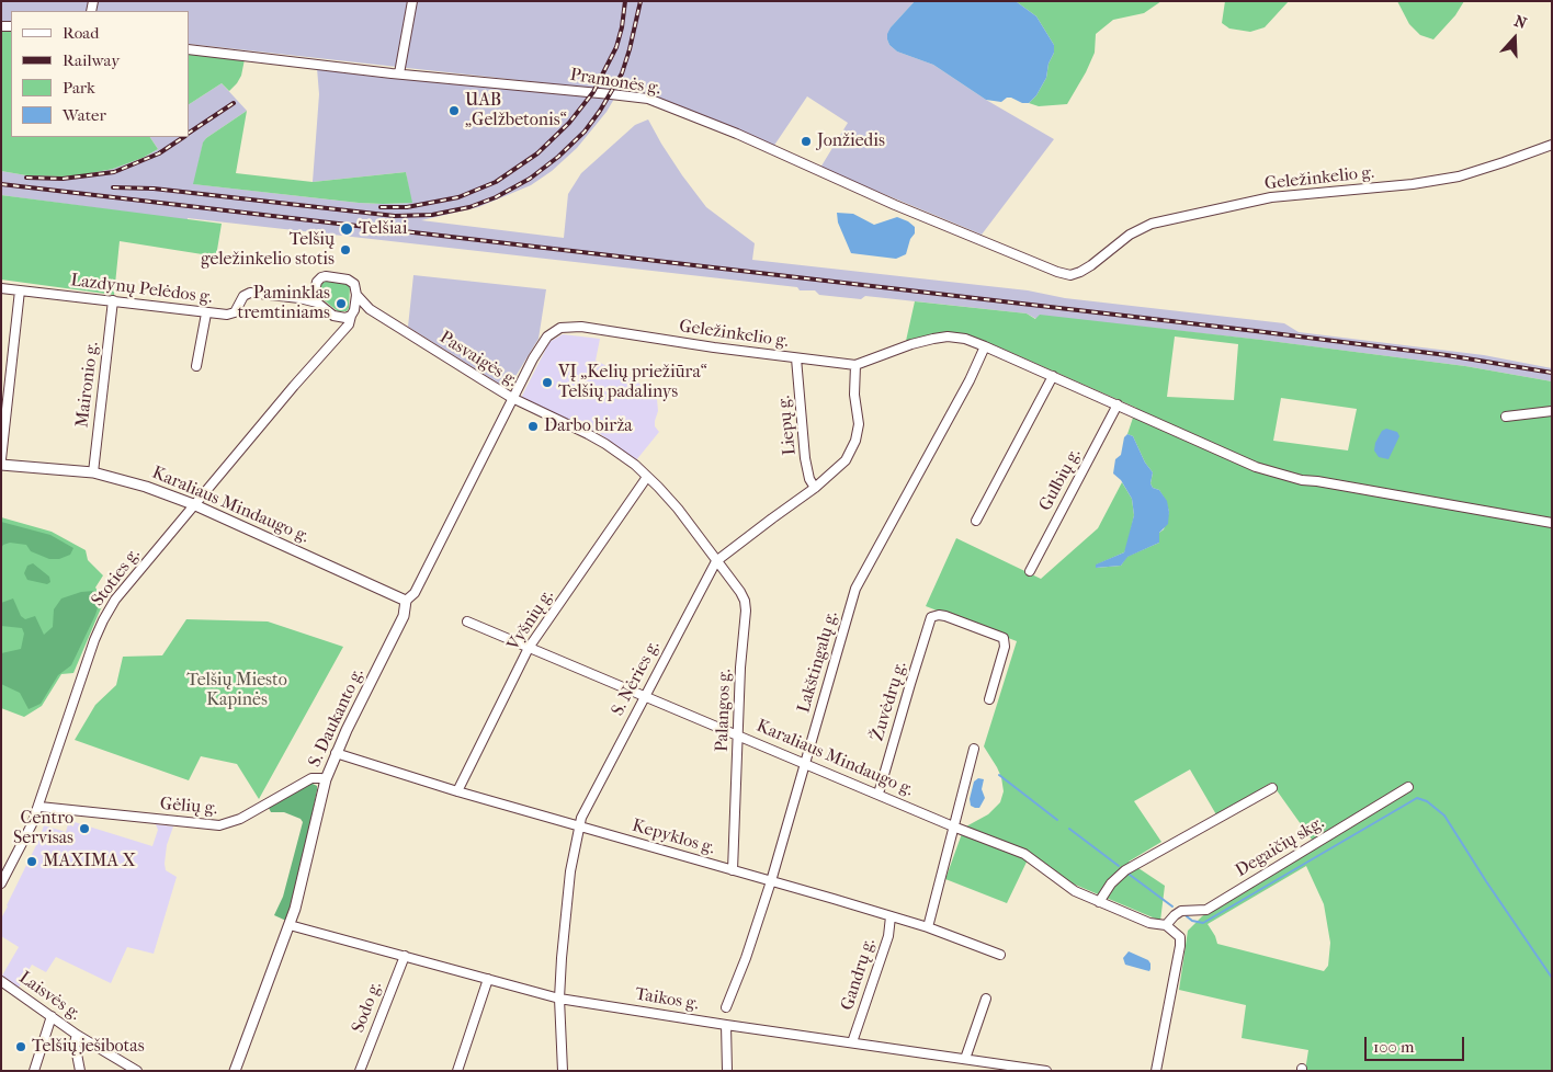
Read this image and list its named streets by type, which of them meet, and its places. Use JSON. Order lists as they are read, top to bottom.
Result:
{
  "streets": {
    "main road": ["Karaliaus Mindaugo g.", "S. Daukanto g."],
    "street": [
      "Pramonės g.",
      "Geležinkelio g.",
      "Lazdynų Pelėdos g.",
      "Pasvaigės g.",
      "Maironio g.",
      "Liepų g.",
      "Gulbių g.",
      "Stoties g.",
      "Vyšnių g.",
      "Lakštingalų g.",
      "S. Nėries g.",
      "Žuvėdrų g.",
      "Palangos g.",
      "Gėlių g.",
      "Kepyklos g.",
      "Degaičių skg.",
      "Gandrų g.",
      "Laisvės g.",
      "Taikos g.",
      "Sodo g."
    ]
  },
  "crossings": [
    ["Pramonės g.", "Geležinkelio g."],
    ["Geležinkelio g.", "Pasvaigės g."],
    ["Geležinkelio g.", "Liepų g."],
    ["Geležinkelio g.", "Gulbių g."],
    ["Geležinkelio g.", "Lakštingalų g."],
    ["Geležinkelio g.", "S. Nėries g."],
    ["Geležinkelio g.", "S. Daukanto g."],
    ["Lazdynų Pelėdos g.", "Pasvaigės g."],
    ["Lazdynų Pelėdos g.", "Maironio g."],
    ["Lazdynų Pelėdos g.", "Stoties g."],
    ["Pasvaigės g.", "Stoties g."],
    ["Pasvaigės g.", "Vyšnių g."],
    ["Pasvaigės g.", "S. Nėries g."],
    ["Pasvaigės g.", "Palangos g."],
    ["Pasvaigės g.", "S. Daukanto g."],
    ["Maironio g.", "Karaliaus Mindaugo g."],
    ["Liepų g.", "S. Nėries g."],
    ["Karaliaus Mindaugo g.", "Stoties g."],
    ["Karaliaus Mindaugo g.", "Vyšnių g."],
    ["Karaliaus Mindaugo g.", "Lakštingalų g."],
    ["Karaliaus Mindaugo g.", "S. Nėries g."],
    ["Karaliaus Mindaugo g.", "Žuvėdrų g."],
    ["Karaliaus Mindaugo g.", "Palangos g."],
    ["Karaliaus Mindaugo g.", "S. Daukanto g."],
    ["Karaliaus Mindaugo g.", "Degaičių skg."],
    ["Stoties g.", "Gėlių g."],
    ["Vyšnių g.", "Kepyklos g."],
    ["Lakštingalų g.", "Kepyklos g."],
    ["S. Nėries g.", "Palangos g."],
    ["S. Nėries g.", "Kepyklos g."],
    ["S. Nėries g.", "Taikos g."],
    ["Palangos g.", "Kepyklos g."],
    ["S. Daukanto g.", "Gėlių g."],
    ["S. Daukanto g.", "Kepyklos g."],
    ["S. Daukanto g.", "Taikos g."],
    ["Kepyklos g.", "Gandrų g."],
    ["Gandrų g.", "Taikos g."],
    ["Taikos g.", "Sodo g."]
  ],
  "parks": ["Telšių Miesto Kapinės"],
  "places": [
    "UAB „Gelžbetonis“",
    "Jonžiedis",
    "Telšiai",
    "Telšių geležinkelio stotis",
    "Paminklas tremtiniams",
    "VĮ „Kelių priežiūra“ Telšių padalinys",
    "Darbo birža",
    "Centro Servisas",
    "MAXIMA X",
    "Telšių ješibotas"
  ],
  "legend": [
    "Road",
    "Railway",
    "Park",
    "Water"
  ],
  "scale_bar": "100 m",
  "north": "top"
}
